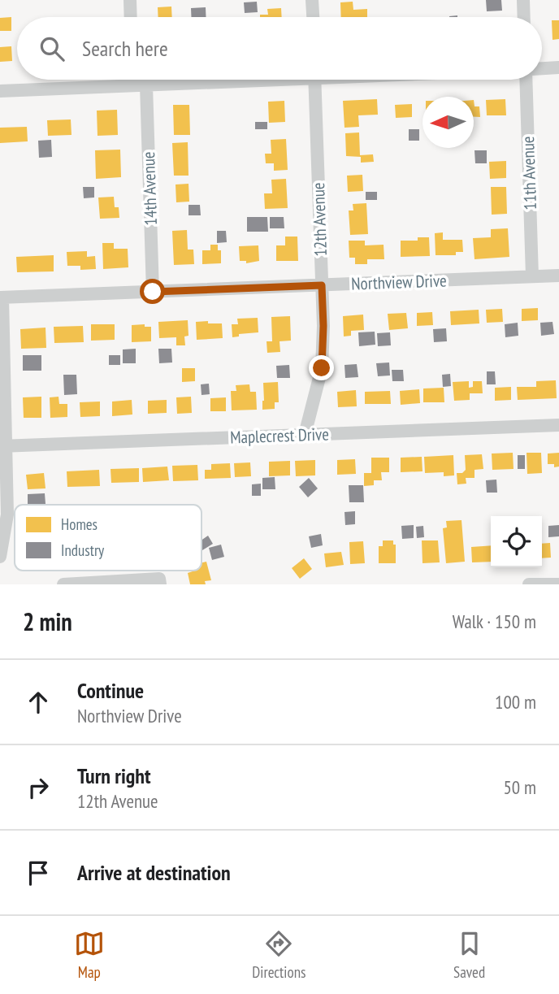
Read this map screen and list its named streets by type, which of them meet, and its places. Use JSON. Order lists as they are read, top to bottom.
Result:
{
  "streets": {
    "street": [
      "11th Avenue",
      "14th Avenue",
      "12th Avenue",
      "Northview Drive",
      "Maplecrest Drive"
    ]
  },
  "crossings": [
    ["11th Avenue", "Northview Drive"],
    ["14th Avenue", "Northview Drive"],
    ["12th Avenue", "Northview Drive"],
    ["12th Avenue", "Maplecrest Drive"]
  ],
  "legend": ["Homes", "Industry"],
  "north": "left",
  "page": {
    "search": "Search here",
    "heading": ["2 min", "Walk · 150 m"],
    "list": [
      ["Continue", "Northview Drive", "100 m"],
      ["Turn right", "12th Avenue", "50 m"],
      "Arrive at destination"
    ],
    "nav": ["Map", "Directions", "Saved"]
  }
}
